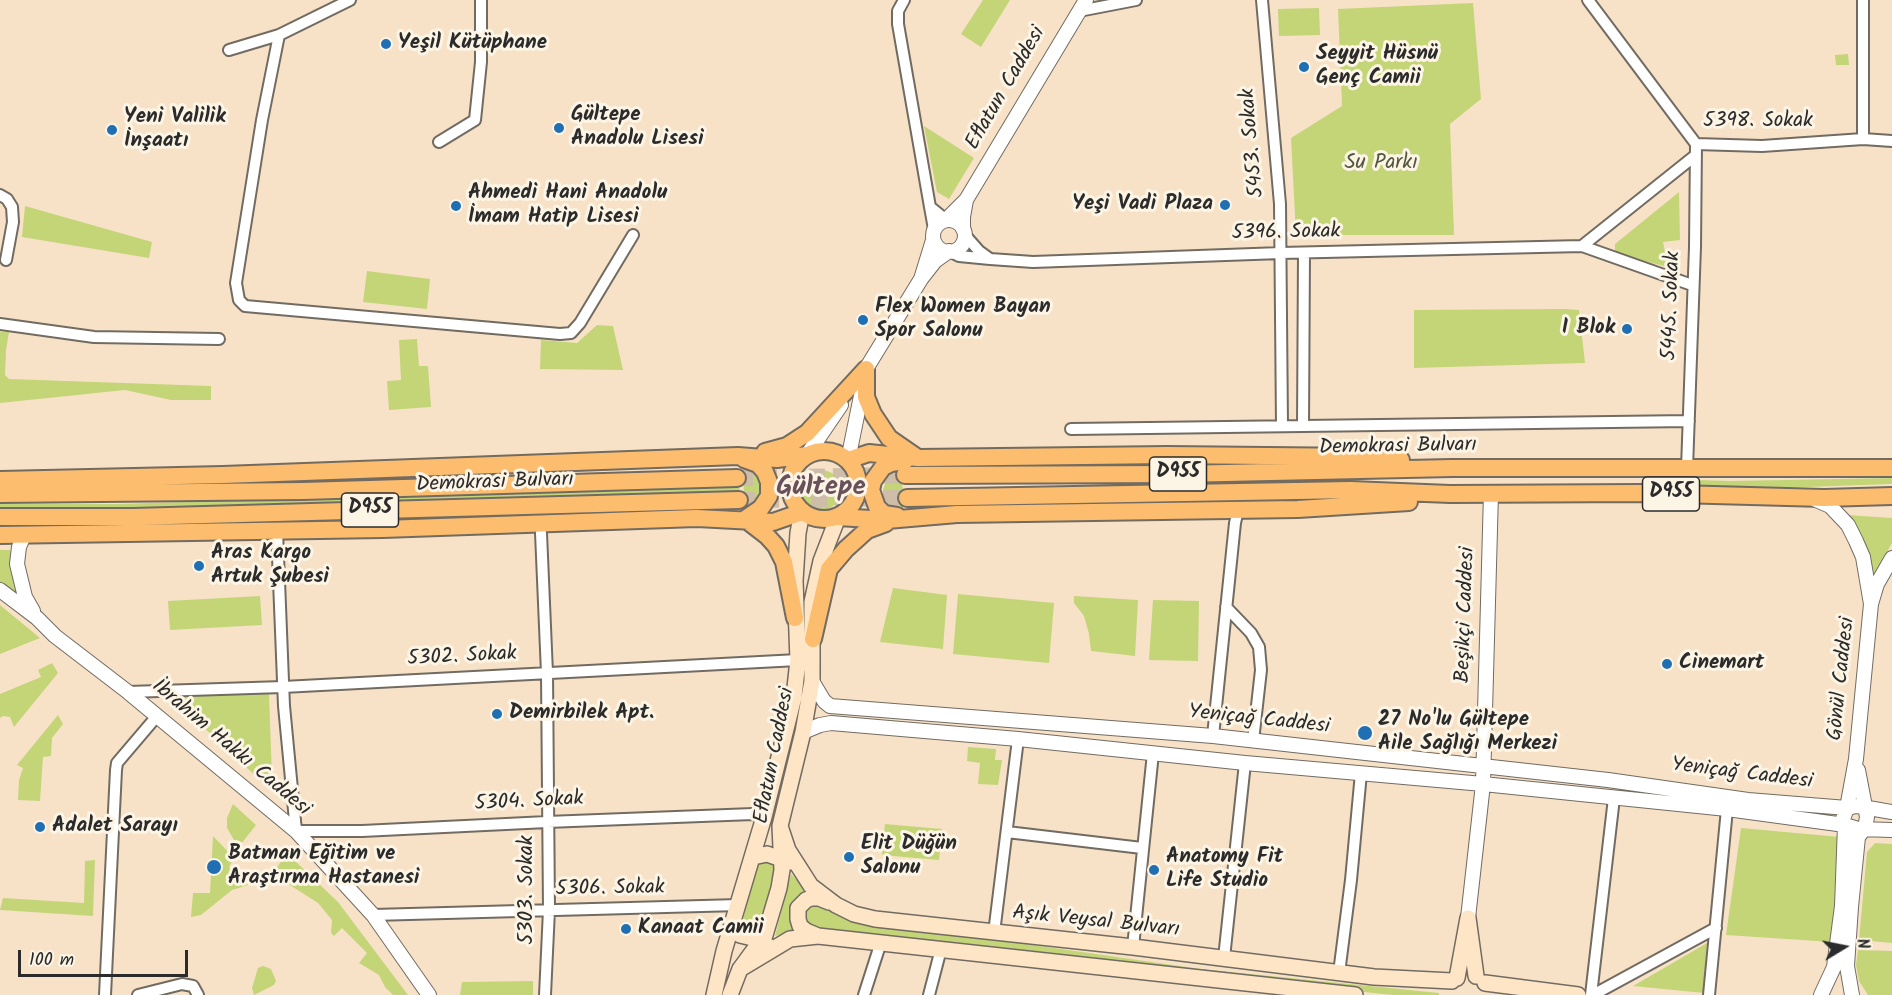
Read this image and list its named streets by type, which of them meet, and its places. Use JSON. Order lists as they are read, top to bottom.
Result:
{
  "streets": {
    "highway": ["Demokrasi Bulvarı", "D955"],
    "main road": ["Eflatun Caddesi", "Beşikçi Caddesi", "Aşık Veysal Bulvarı"],
    "street": [
      "5398. Sokak",
      "5453. Sokak",
      "5396. Sokak",
      "5445. Sokak",
      "5302. Sokak",
      "Gönül Caddesi",
      "Yeniçağ Caddesi",
      "İbrahim Hakkı Caddesi",
      "5304. Sokak",
      "5303. Sokak",
      "5306. Sokak"
    ]
  },
  "crossings": [
    ["Eflatun Caddesi", "5302. Sokak"],
    ["Eflatun Caddesi", "Yeniçağ Caddesi"],
    ["Eflatun Caddesi", "5304. Sokak"],
    ["Eflatun Caddesi", "5306. Sokak"],
    ["Eflatun Caddesi", "Aşık Veysal Bulvarı"],
    ["5398. Sokak", "5445. Sokak"],
    ["5453. Sokak", "5396. Sokak"],
    ["5445. Sokak", "Demokrasi Bulvarı"],
    ["Demokrasi Bulvarı", "Beşikçi Caddesi"],
    ["Beşikçi Caddesi", "Yeniçağ Caddesi"],
    ["Beşikçi Caddesi", "Aşık Veysal Bulvarı"],
    ["5302. Sokak", "İbrahim Hakkı Caddesi"],
    ["5302. Sokak", "5303. Sokak"],
    ["Gönül Caddesi", "Yeniçağ Caddesi"],
    ["İbrahim Hakkı Caddesi", "5304. Sokak"],
    ["İbrahim Hakkı Caddesi", "5306. Sokak"],
    ["5304. Sokak", "5303. Sokak"],
    ["5303. Sokak", "5306. Sokak"]
  ],
  "districts": ["Gültepe"],
  "parks": ["Su Parkı"],
  "places": [
    "Yeşil Kütüphane",
    "Seyyit Hüsnü Genç Camii",
    "Gültepe Anadolu Lisesi",
    "Yeni Valilik İnşaatı",
    "Yeşi Vadi Plaza",
    "Ahmedi Hani Anadolu İmam Hatip Lisesi",
    "Flex Women Bayan Spor Salonu",
    "I Blok",
    "Aras Kargo Artuk Şubesi",
    "Cinemart",
    "Demirbilek Apt.",
    "27 No'lu Gültepe Aile Sağlığı Merkezi",
    "Adalet Sarayı",
    "Elit Düğün Salonu",
    "Batman Eğitim ve Araştırma Hastanesi",
    "Anatomy Fit Life Studio",
    "Kanaat Camii"
  ],
  "scale_bar": "100 m",
  "north": "right"
}
